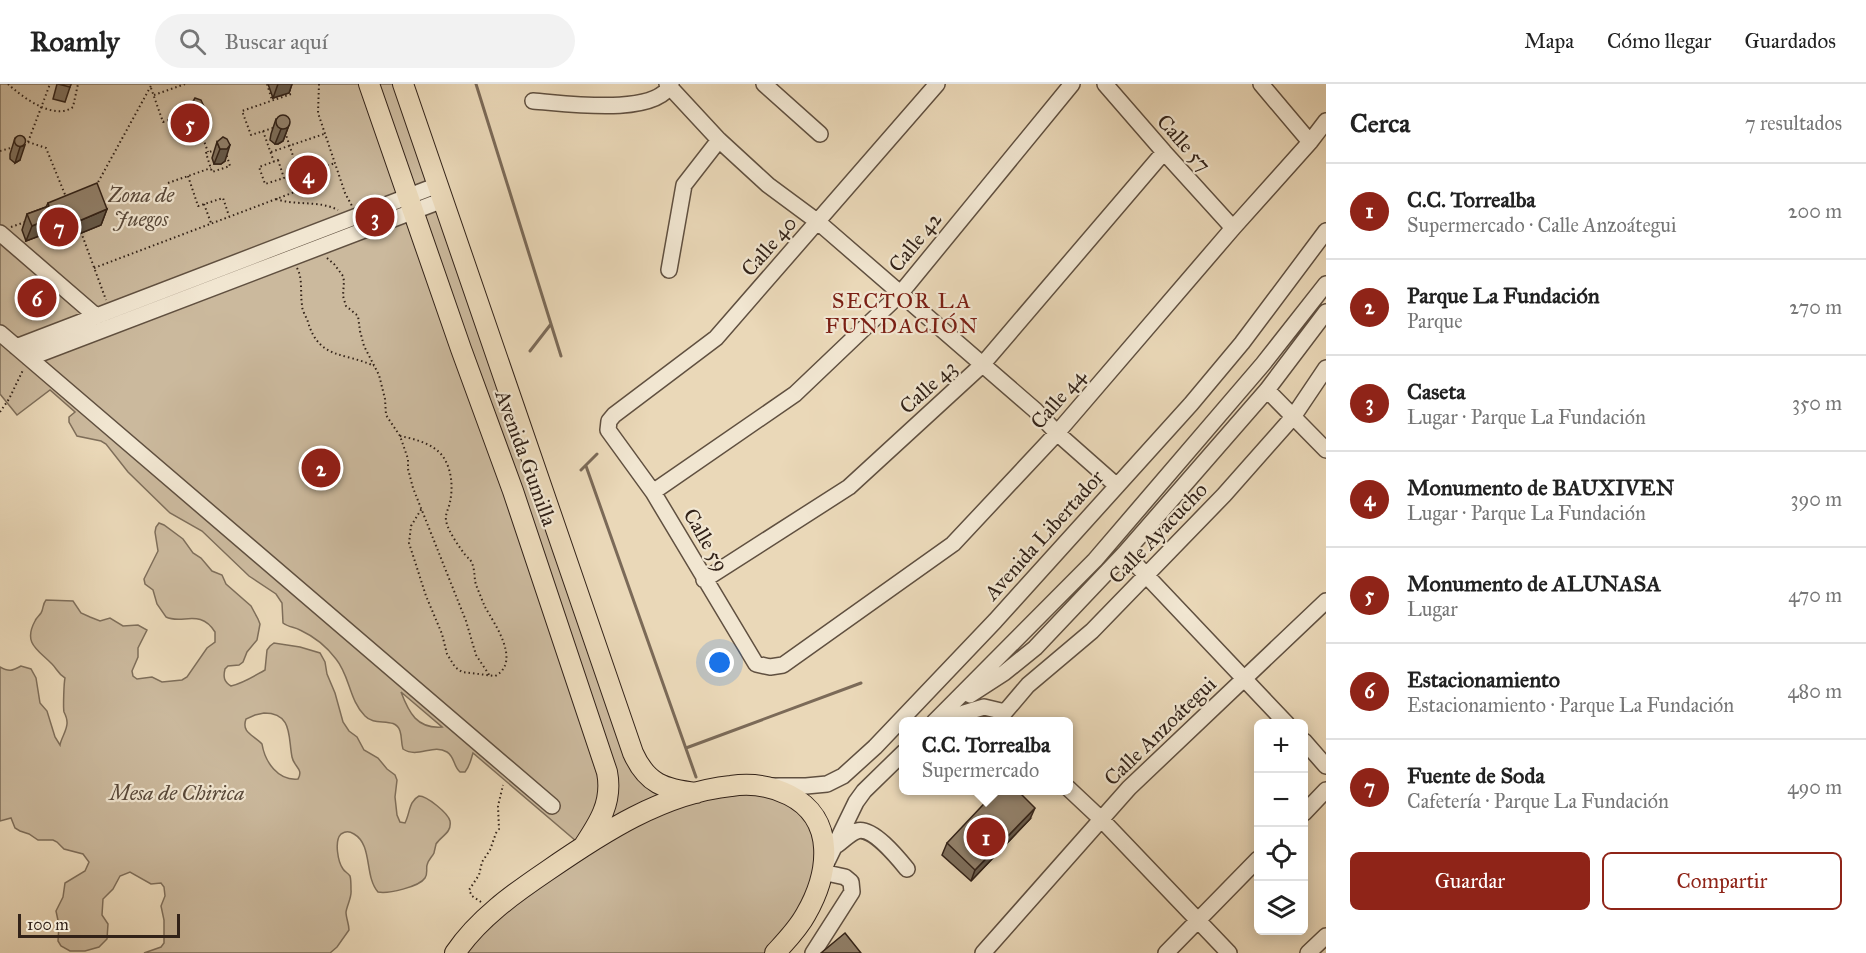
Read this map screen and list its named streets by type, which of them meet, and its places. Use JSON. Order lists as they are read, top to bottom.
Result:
{
  "streets": {
    "main road": ["Avenida Gumilla"],
    "street": [
      "Calle 57",
      "Calle 42",
      "Calle 40",
      "Calle 43",
      "Calle 44",
      "Calle Ayacucho",
      "Avenida Libertador",
      "Calle 59",
      "Calle Anzoátegui"
    ]
  },
  "crossings": [
    ["Calle 57", "Calle 43"],
    ["Calle 57", "Calle 44"],
    ["Calle 42", "Calle 59"],
    ["Calle 40", "Calle 59"],
    ["Calle 43", "Calle 59"],
    ["Calle 44", "Calle 59"]
  ],
  "districts": ["SECTOR LA FUNDACIÓN"],
  "parks": ["Zona de Juegos", "Mesa de Chirica"],
  "scale_bar": "100 m",
  "page": {
    "header": "Roamly",
    "search": "Buscar aquí",
    "nav": ["Mapa", "Cómo llegar", "Guardados"],
    "heading": ["Cerca", "7 resultados"],
    "pins": [
      "5",
      "4",
      "3",
      "7",
      "6",
      "2",
      "1"
    ],
    "list": [
      {
        "mark": "1",
        "name": "C.C. Torrealba",
        "note": "Supermercado · Calle Anzoátegui",
        "value": "200 m"
      },
      {
        "mark": "2",
        "name": "Parque La Fundación",
        "note": "Parque",
        "value": "270 m"
      },
      {
        "mark": "3",
        "name": "Caseta",
        "note": "Lugar · Parque La Fundación",
        "value": "350 m"
      },
      {
        "mark": "4",
        "name": "Monumento de BAUXIVEN",
        "note": "Lugar · Parque La Fundación",
        "value": "390 m"
      },
      {
        "mark": "5",
        "name": "Monumento de ALUNASA",
        "note": "Lugar",
        "value": "470 m"
      },
      {
        "mark": "6",
        "name": "Estacionamiento",
        "note": "Estacionamiento · Parque La Fundación",
        "value": "480 m"
      },
      {
        "mark": "7",
        "name": "Fuente de Soda",
        "note": "Cafetería · Parque La Fundación",
        "value": "490 m"
      }
    ],
    "popup": ["C.C. Torrealba", "Supermercado"],
    "map_buttons": ["+", "−"],
    "buttons": ["Guardar", "Compartir"],
    "scale": "100 m"
  }
}
